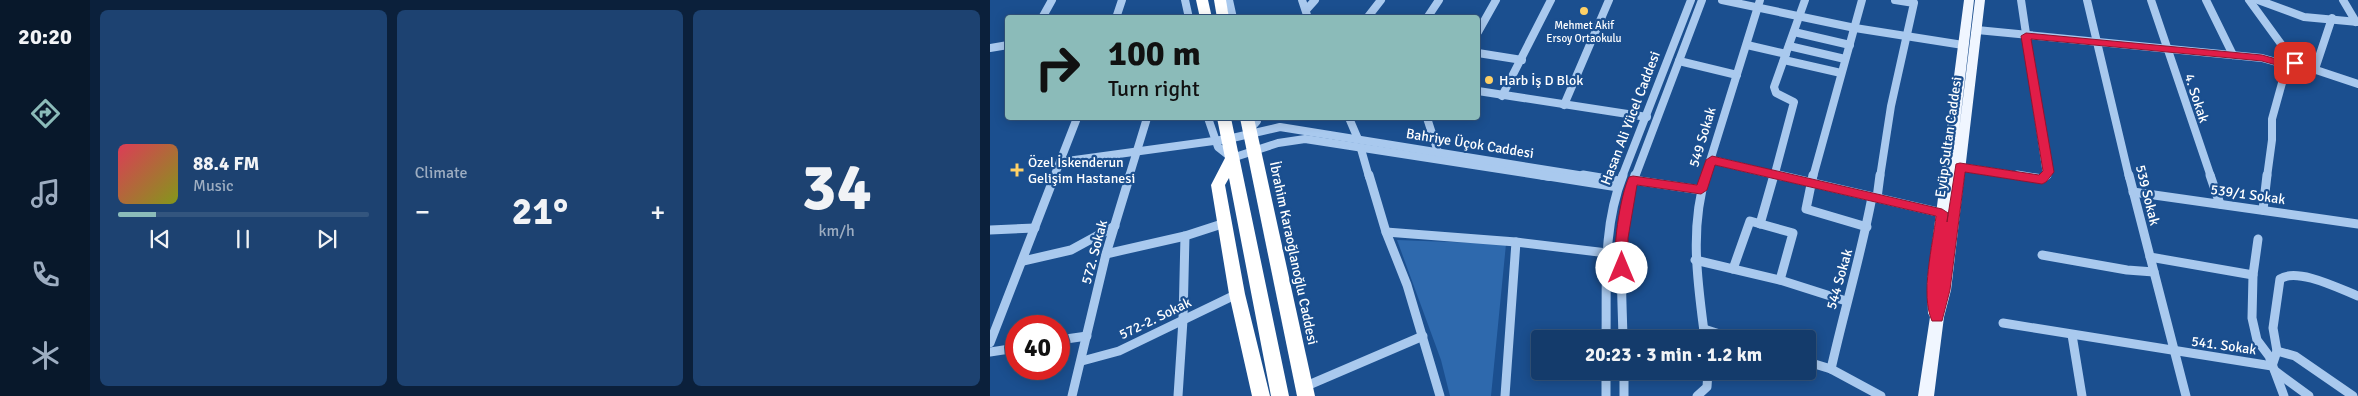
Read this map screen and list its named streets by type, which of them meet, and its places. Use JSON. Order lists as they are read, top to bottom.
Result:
{
  "streets": {
    "highway": ["İbrahim Karaoğlanoğlu Caddesi"],
    "main road": ["Eyüp Sultan Caddesi"],
    "street": [
      "4. Sokak",
      "Hasan Ali Yücel Caddesi",
      "549 Sokak",
      "Bahriye Üçok Caddesi",
      "539/1 Sokak",
      "539 Sokak",
      "572. Sokak",
      "544 Sokak",
      "572-2. Sokak",
      "541. Sokak"
    ]
  },
  "crossings": [
    ["4. Sokak", "539/1 Sokak"],
    ["Hasan Ali Yücel Caddesi", "Bahriye Üçok Caddesi"],
    ["Bahriye Üçok Caddesi", "572. Sokak"],
    ["Bahriye Üçok Caddesi", "İbrahim Karaoğlanoğlu Caddesi"],
    ["539/1 Sokak", "539 Sokak"],
    ["539 Sokak", "541. Sokak"],
    ["572. Sokak", "572-2. Sokak"]
  ],
  "places": {
    "other": ["Mehmet Akif Ersoy Ortaokulu", "Harb İş D Blok"],
    "health": ["Özel İskenderun Gelişim Hastanesi"]
  },
  "page": {
    "tabs": "20:20",
    "tile": [
      "Climate",
      ["34", "km/h"]
    ],
    "turn": ["100 m", "Turn right"],
    "song": ["88.4 FM", "Music"],
    "heat": ["−", "21°", "+"],
    "limit": "40",
    "trip": "20:23 · 3 min · 1.2 km"
  }
}
